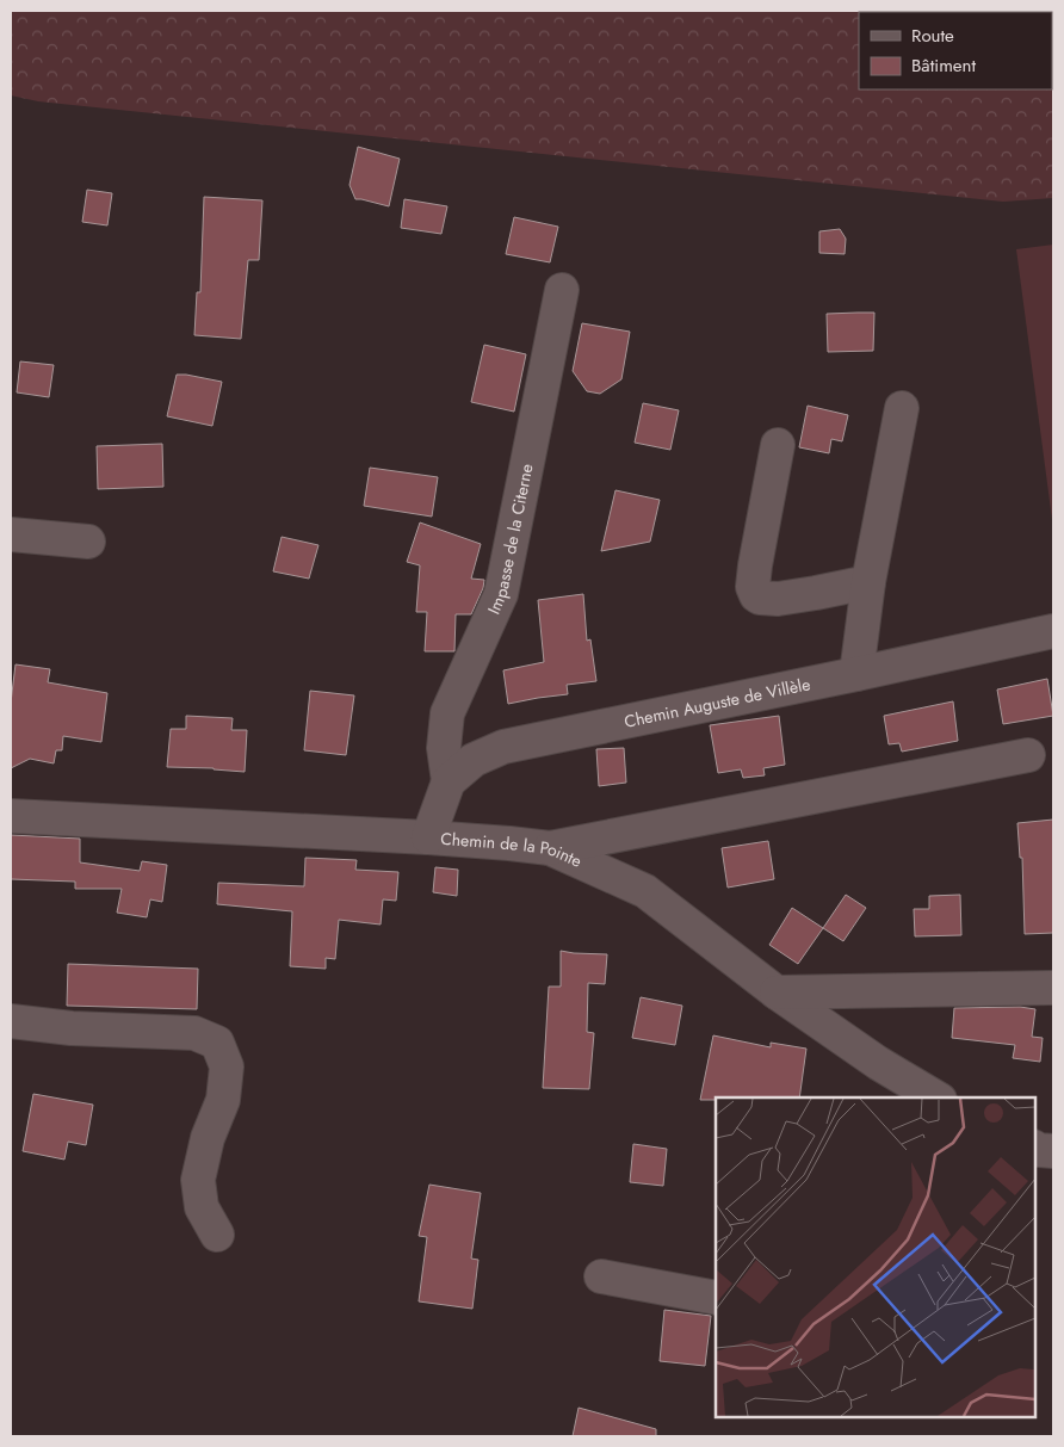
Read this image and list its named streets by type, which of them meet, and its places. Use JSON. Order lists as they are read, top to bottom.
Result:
{
  "streets": {
    "street": ["Impasse de la Citerne", "Chemin Auguste de Villèle", "Chemin de la Pointe"]
  },
  "crossings": [
    ["Impasse de la Citerne", "Chemin Auguste de Villèle"]
  ],
  "legend": ["Route", "Bâtiment"]
}
